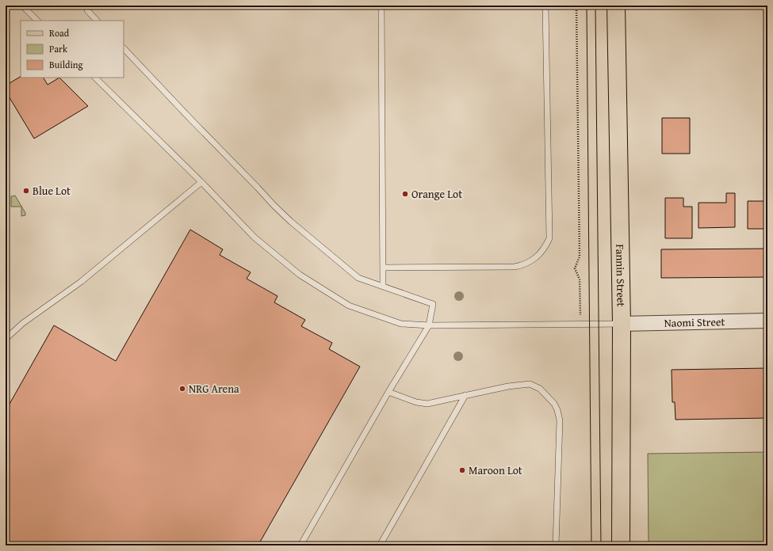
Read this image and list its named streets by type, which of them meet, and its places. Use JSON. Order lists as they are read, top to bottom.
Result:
{
  "streets": {
    "main road": ["Fannin Street"],
    "street": ["Naomi Street"]
  },
  "crossings": [
    ["Fannin Street", "Naomi Street"]
  ],
  "places": [
    "Blue Lot",
    "Orange Lot",
    "NRG Arena",
    "Maroon Lot"
  ],
  "legend": ["Road", "Park", "Building"]
}
